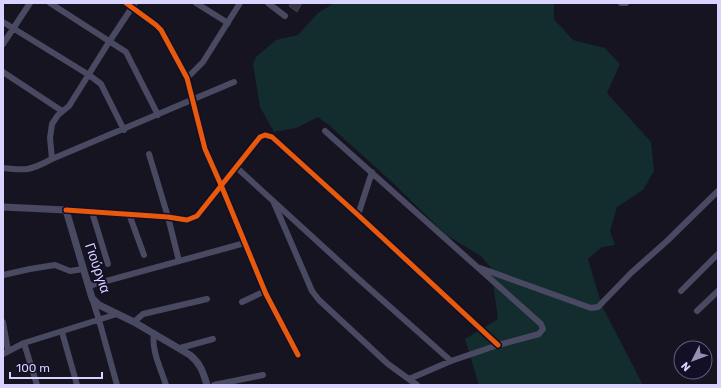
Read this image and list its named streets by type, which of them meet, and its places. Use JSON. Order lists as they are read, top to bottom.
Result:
{
  "streets": {
    "street": ["Γιούργια"]
  },
  "scale_bar": "100 m",
  "north": "bottom left"
}
